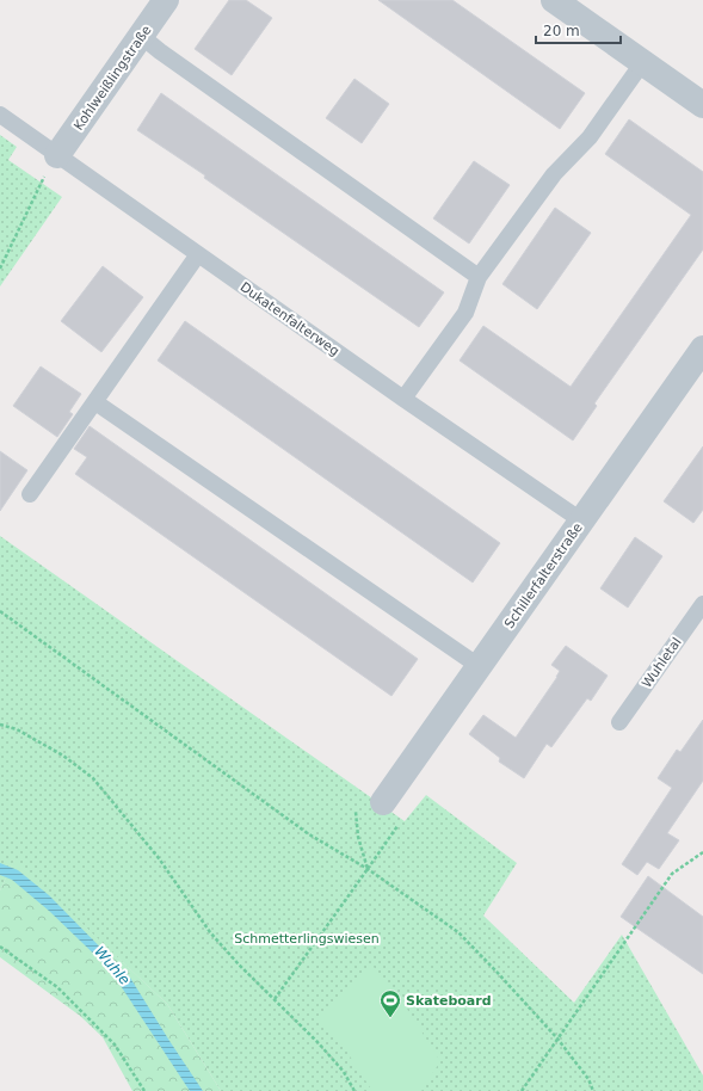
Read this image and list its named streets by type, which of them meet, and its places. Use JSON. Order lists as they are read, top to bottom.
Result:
{
  "streets": {
    "street": ["Kohlweißlingstraße", "Schillerfalterstraße"],
    "lane": ["Dukatenfalterweg", "Wuhletal"]
  },
  "crossings": [
    ["Kohlweißlingstraße", "Dukatenfalterweg"],
    ["Dukatenfalterweg", "Schillerfalterstraße"]
  ],
  "water": ["Wuhle"],
  "parks": ["Schmetterlingswiesen"],
  "places": {
    "sports": ["Skateboard"]
  },
  "scale_bar": "20 m"
}
